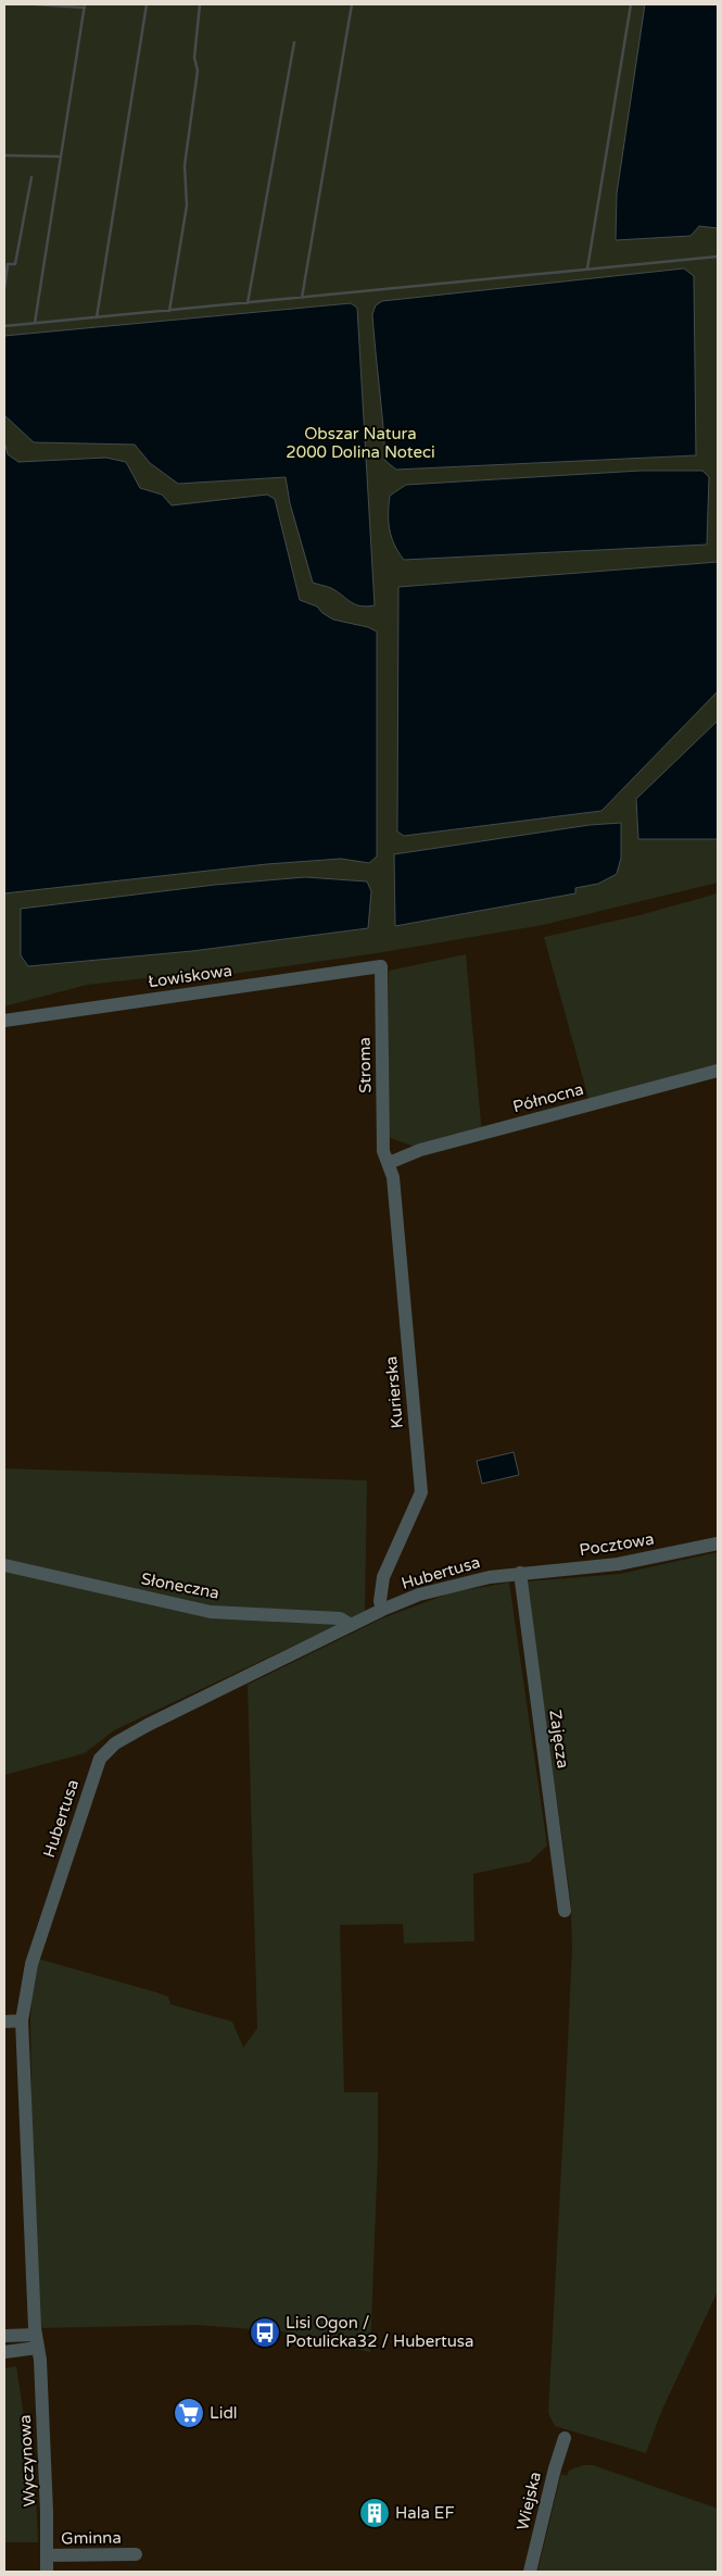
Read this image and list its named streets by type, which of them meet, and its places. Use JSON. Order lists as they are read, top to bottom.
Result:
{
  "streets": {
    "street": [
      "Łowiskowa",
      "Stroma",
      "Północna",
      "Kurierska",
      "Pocztowa",
      "Hubertusa",
      "Słoneczna",
      "Zajęcza",
      "Wyczynowa",
      "Wiejska",
      "Gminna"
    ]
  },
  "crossings": [
    ["Łowiskowa", "Stroma"],
    ["Stroma", "Północna"],
    ["Stroma", "Kurierska"],
    ["Północna", "Kurierska"],
    ["Kurierska", "Hubertusa"],
    ["Pocztowa", "Hubertusa"],
    ["Pocztowa", "Zajęcza"],
    ["Hubertusa", "Słoneczna"],
    ["Hubertusa", "Zajęcza"],
    ["Hubertusa", "Wyczynowa"],
    ["Wyczynowa", "Gminna"]
  ],
  "parks": ["Obszar Natura 2000 Dolina Noteci"],
  "places": {
    "bus stop": ["Lisi Ogon / Potulicka32 / Hubertusa"],
    "supermarket": ["Lidl"],
    "building": ["Hala EF"]
  }
}
